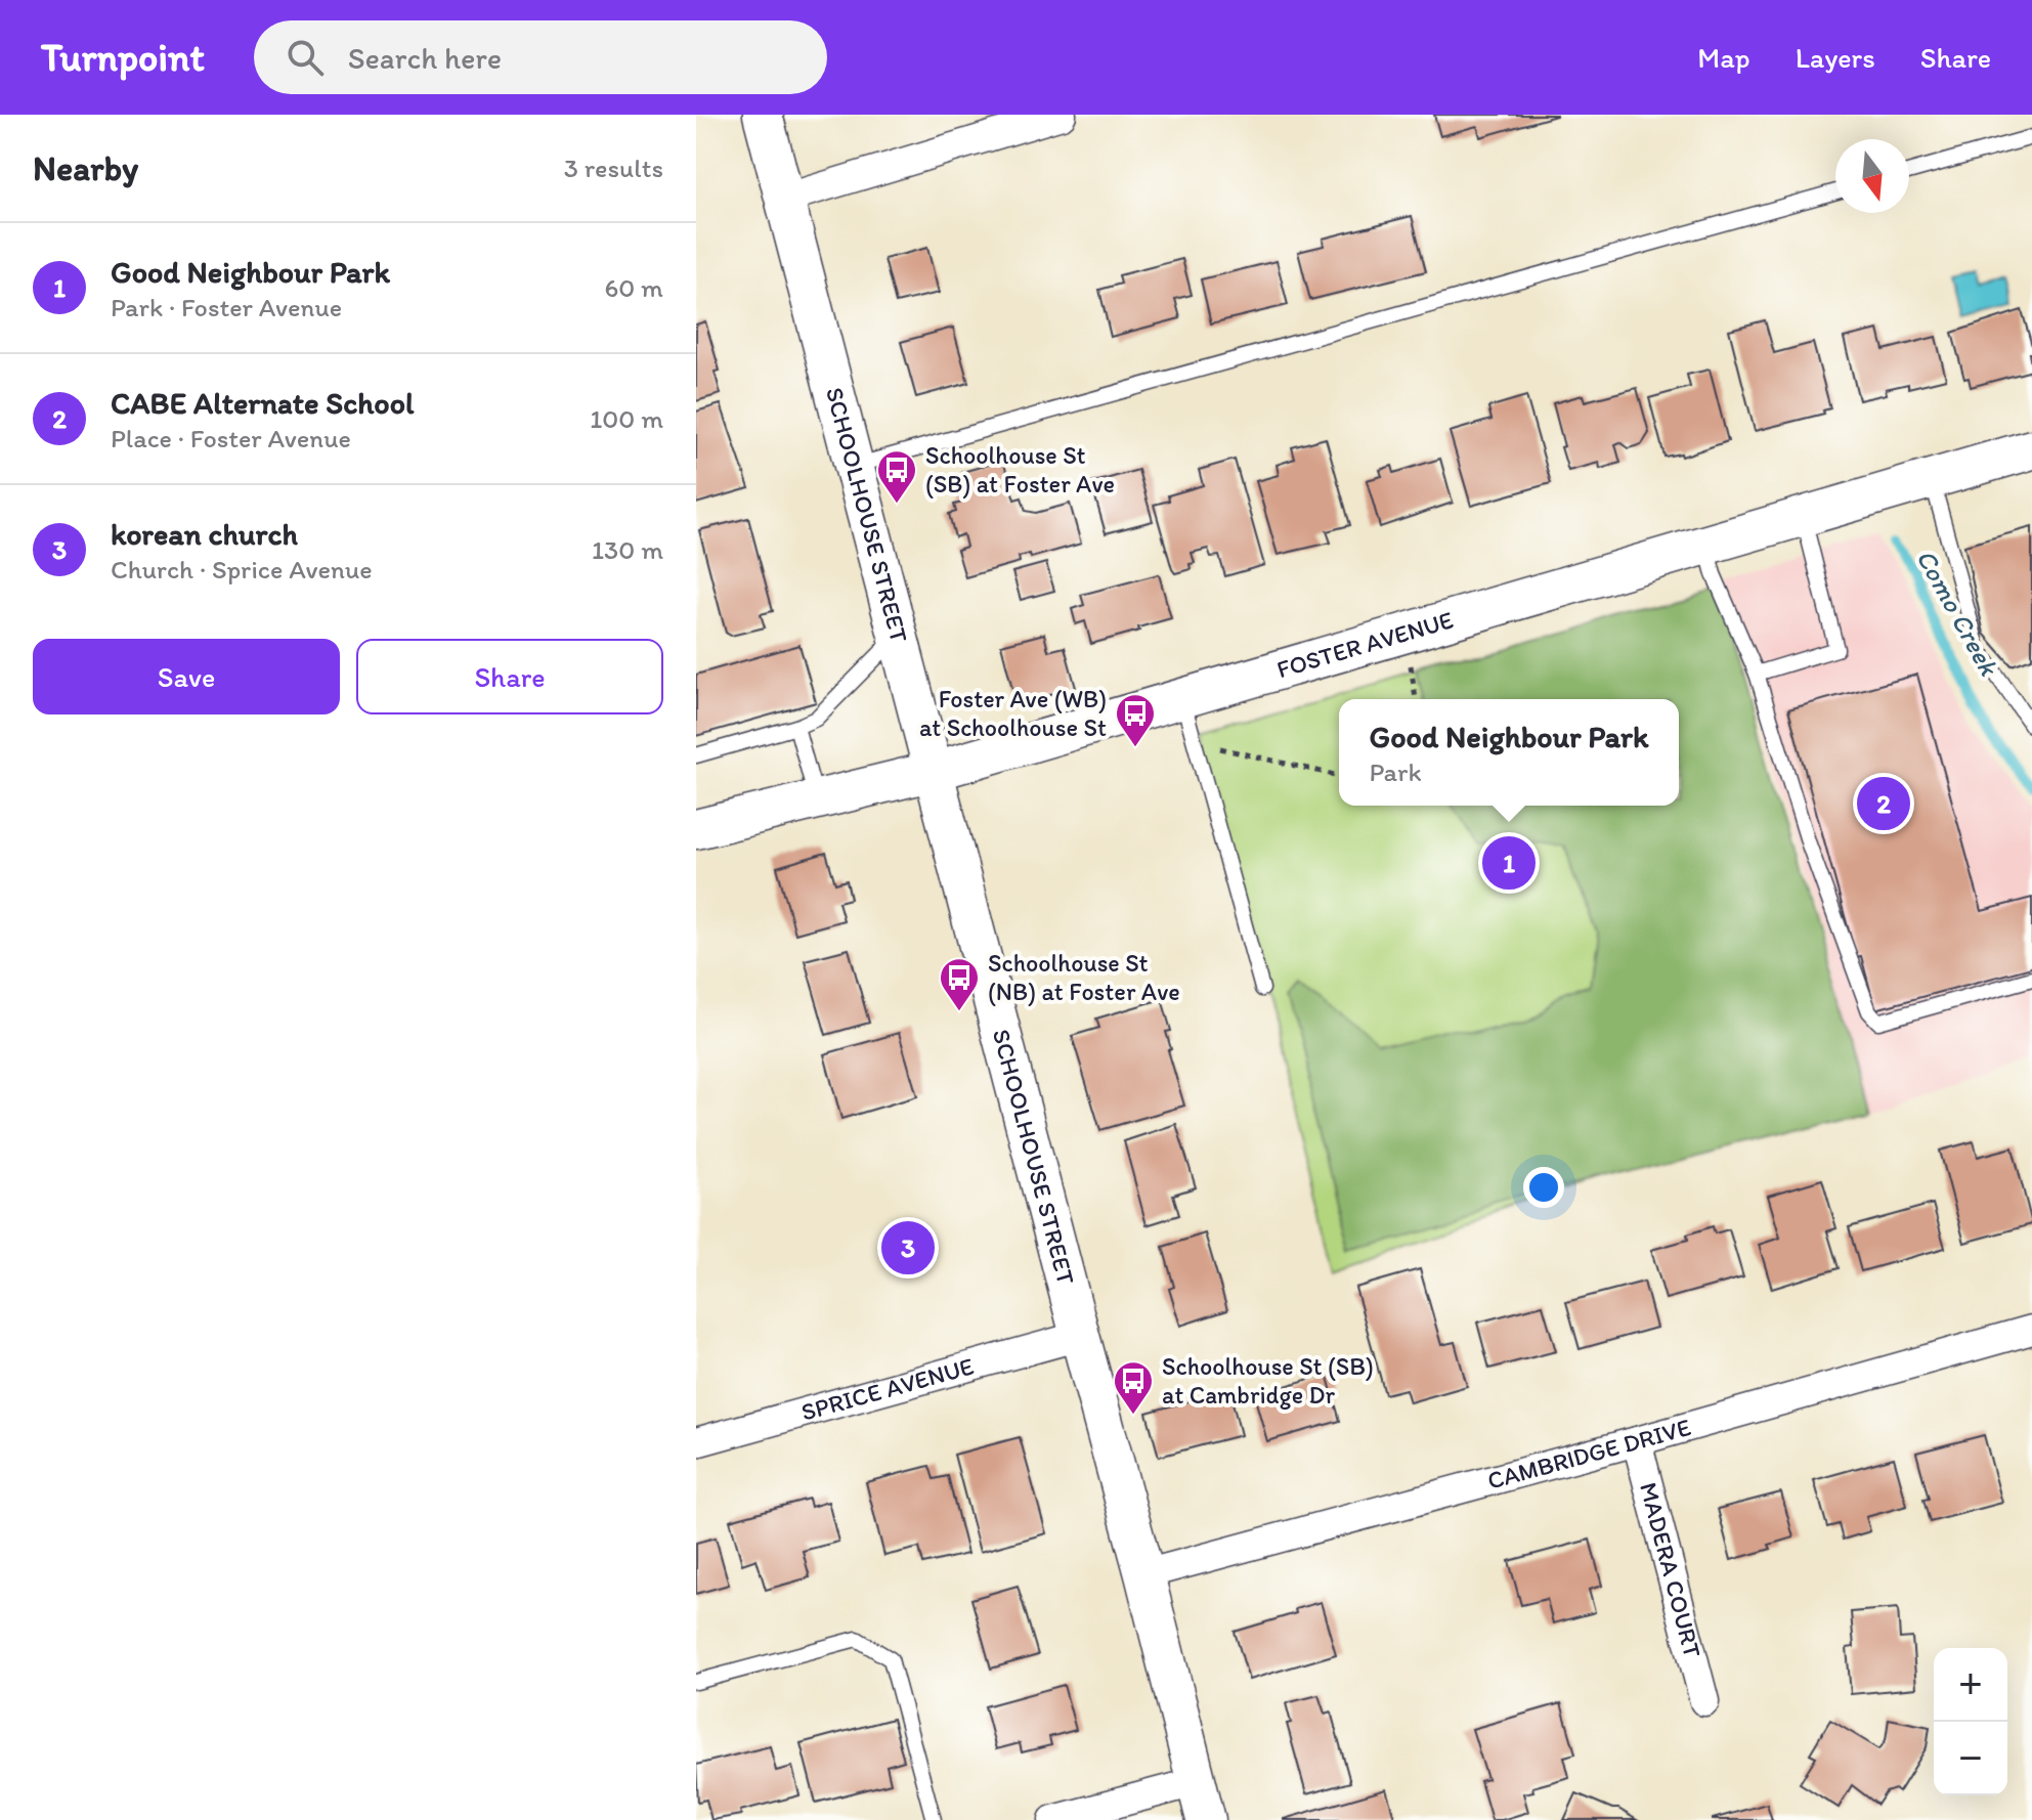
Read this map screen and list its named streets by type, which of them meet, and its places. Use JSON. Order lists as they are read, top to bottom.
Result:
{
  "streets": {
    "street": [
      "SCHOOLHOUSE STREET",
      "FOSTER AVENUE",
      "SPRICE AVENUE",
      "CAMBRIDGE DRIVE",
      "MADERA COURT"
    ]
  },
  "crossings": [
    ["SCHOOLHOUSE STREET", "FOSTER AVENUE"],
    ["SCHOOLHOUSE STREET", "SPRICE AVENUE"],
    ["SCHOOLHOUSE STREET", "CAMBRIDGE DRIVE"],
    ["CAMBRIDGE DRIVE", "MADERA COURT"]
  ],
  "water": ["Como Creek"],
  "places": {
    "bus stop": [
      "Schoolhouse St (SB) at Foster Ave",
      "Foster Ave (WB) at Schoolhouse St",
      "Schoolhouse St (NB) at Foster Ave",
      "Schoolhouse St (SB) at Cambridge Dr"
    ]
  },
  "north": "bottom",
  "page": {
    "header": "Turnpoint",
    "search": "Search here",
    "nav": ["Map", "Layers", "Share"],
    "heading": ["Nearby", "3 results"],
    "list": [
      {
        "mark": "1",
        "name": "Good Neighbour Park",
        "note": "Park · Foster Avenue",
        "value": "60 m"
      },
      {
        "mark": "2",
        "name": "CABE Alternate School",
        "note": "Place · Foster Avenue",
        "value": "100 m"
      },
      {
        "mark": "3",
        "name": "korean church",
        "note": "Church · Sprice Avenue",
        "value": "130 m"
      }
    ],
    "buttons": ["Save", "Share"],
    "popup": ["Good Neighbour Park", "Park"],
    "pins": ["2", "1", "3"],
    "map_buttons": ["+", "−"]
  }
}
